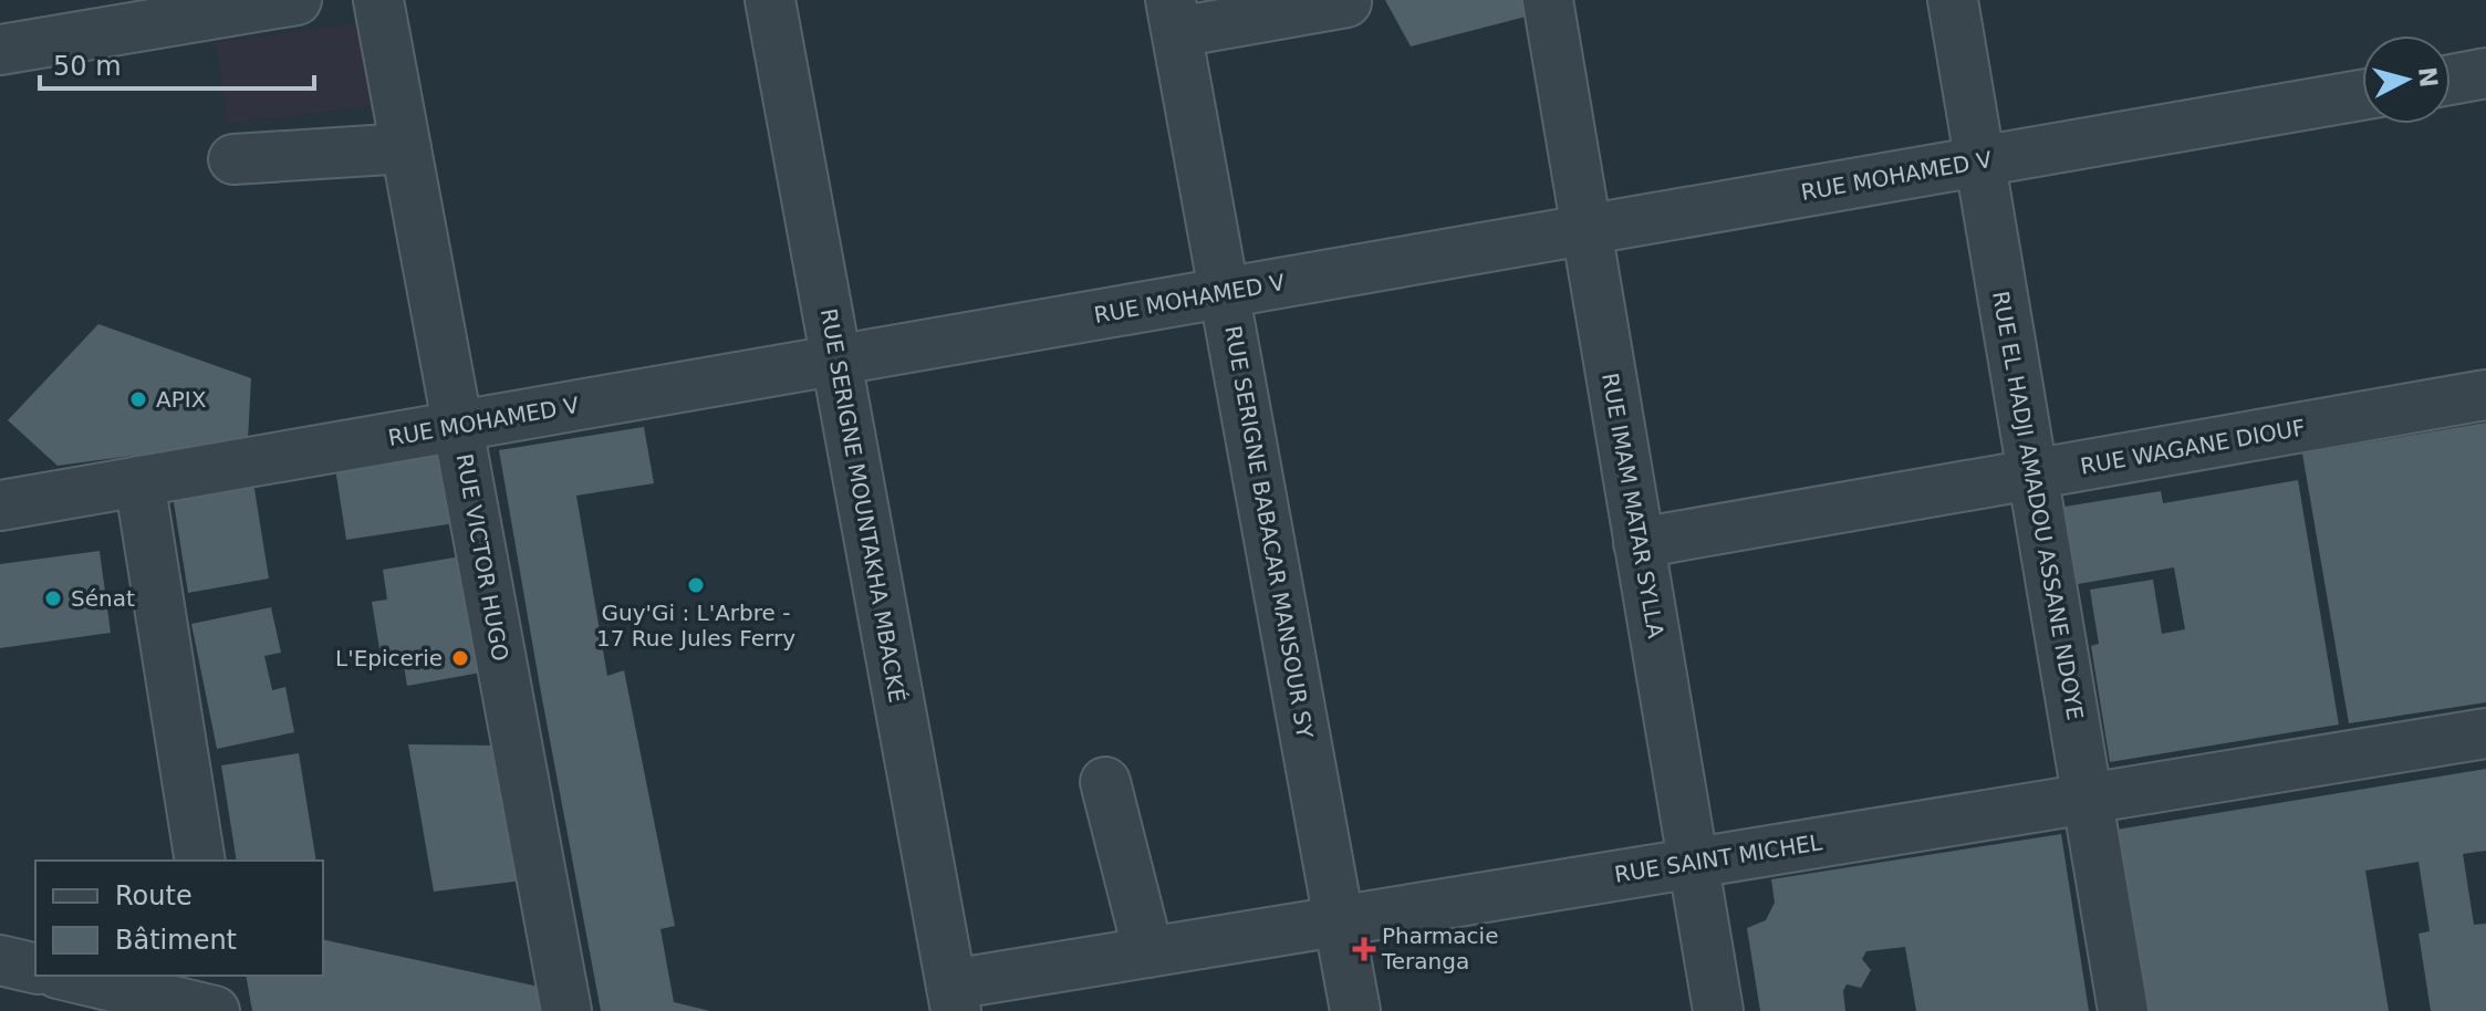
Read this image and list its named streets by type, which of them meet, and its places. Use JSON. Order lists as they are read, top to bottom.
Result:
{
  "streets": {
    "street": [
      "RUE MOHAMED V",
      "RUE WAGANE DIOUF",
      "RUE SERIGNE MOUNTAKHA MBACKÉ",
      "RUE IMAM MATAR SYLLA",
      "RUE EL HADJI AMADOU ASSANE NDOYE",
      "RUE SERIGNE BABACAR MANSOUR SY",
      "RUE VICTOR HUGO",
      "RUE SAINT MICHEL"
    ]
  },
  "crossings": [
    ["RUE MOHAMED V", "RUE SERIGNE MOUNTAKHA MBACKÉ"],
    ["RUE MOHAMED V", "RUE IMAM MATAR SYLLA"],
    ["RUE MOHAMED V", "RUE EL HADJI AMADOU ASSANE NDOYE"],
    ["RUE MOHAMED V", "RUE SERIGNE BABACAR MANSOUR SY"],
    ["RUE MOHAMED V", "RUE VICTOR HUGO"],
    ["RUE WAGANE DIOUF", "RUE IMAM MATAR SYLLA"],
    ["RUE WAGANE DIOUF", "RUE EL HADJI AMADOU ASSANE NDOYE"],
    ["RUE SERIGNE MOUNTAKHA MBACKÉ", "RUE SAINT MICHEL"],
    ["RUE IMAM MATAR SYLLA", "RUE SAINT MICHEL"],
    ["RUE EL HADJI AMADOU ASSANE NDOYE", "RUE SAINT MICHEL"],
    ["RUE SERIGNE BABACAR MANSOUR SY", "RUE SAINT MICHEL"]
  ],
  "places": {
    "other": [
      "APIX",
      "Guy'Gi : L'Arbre - 17 Rue Jules Ferry",
      "Sénat",
      "L'Epicerie"
    ],
    "health": ["Pharmacie Teranga"]
  },
  "legend": ["Route", "Bâtiment"],
  "scale_bar": "50 m",
  "north": "right"
}
